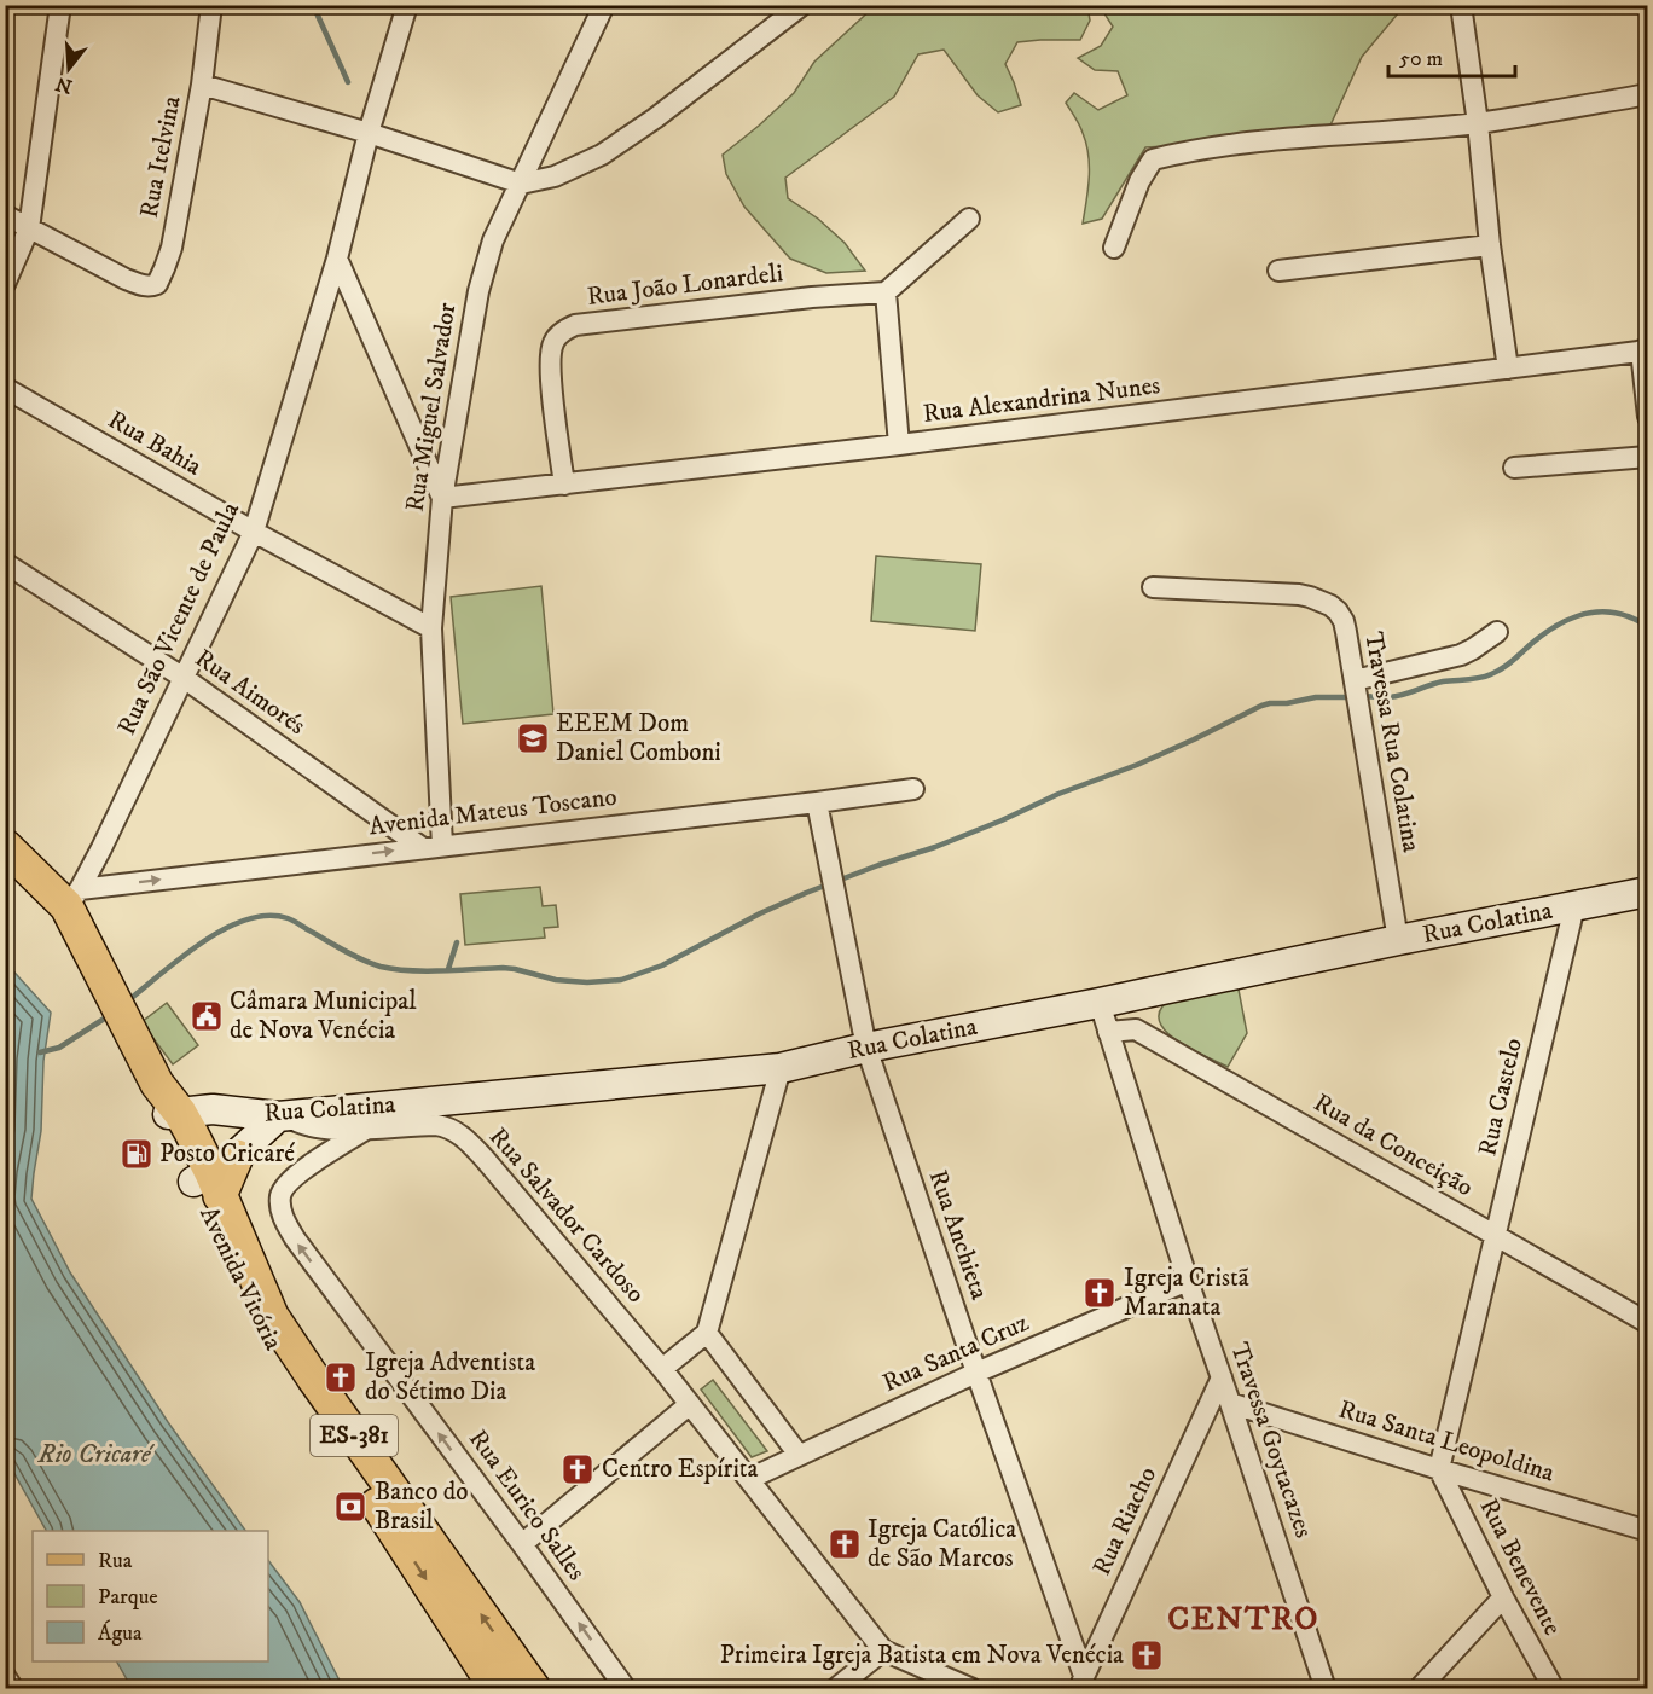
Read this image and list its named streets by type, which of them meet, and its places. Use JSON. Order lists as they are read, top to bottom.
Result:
{
  "streets": {
    "main road": ["Rua Colatina", "Avenida Vitória", "ES-381"],
    "street": [
      "Rua Itelvina",
      "Rua João Lonardeli",
      "Rua Alexandrina Nunes",
      "Rua Miguel Salvador",
      "Rua Bahia",
      "Rua São Vicente de Paula",
      "Rua Aimorés",
      "Travessa Rua Colatina",
      "Avenida Mateus Toscano",
      "Rua Castelo",
      "Rua da Conceição",
      "Rua Salvador Cardoso",
      "Rua Anchieta",
      "Rua Santa Cruz",
      "Travessa Goytacazes",
      "Rua Santa Leopoldina",
      "Rua Eurico Salles",
      "Rua Riacho",
      "Rua Benevente"
    ]
  },
  "crossings": [
    ["Rua João Lonardeli", "Rua Alexandrina Nunes"],
    ["Rua Alexandrina Nunes", "Rua Miguel Salvador"],
    ["Rua Miguel Salvador", "Rua Bahia"],
    ["Rua Miguel Salvador", "Rua Aimorés"],
    ["Rua Miguel Salvador", "Avenida Mateus Toscano"],
    ["Rua Bahia", "Rua São Vicente de Paula"],
    ["Rua São Vicente de Paula", "Rua Aimorés"],
    ["Rua São Vicente de Paula", "Avenida Mateus Toscano"],
    ["Rua São Vicente de Paula", "Avenida Vitória"],
    ["Rua Aimorés", "Avenida Mateus Toscano"],
    ["Travessa Rua Colatina", "Rua Colatina"],
    ["Avenida Mateus Toscano", "Rua Anchieta"],
    ["Avenida Mateus Toscano", "Avenida Vitória"],
    ["Rua Colatina", "Rua Castelo"],
    ["Rua Colatina", "Rua Salvador Cardoso"],
    ["Rua Colatina", "Rua Anchieta"],
    ["Rua Colatina", "Avenida Vitória"],
    ["Rua Colatina", "Travessa Goytacazes"],
    ["Rua Castelo", "Rua da Conceição"],
    ["Rua Castelo", "Rua Santa Leopoldina"],
    ["Rua Castelo", "Rua Benevente"],
    ["Rua Salvador Cardoso", "Rua Santa Cruz"],
    ["Rua Salvador Cardoso", "Rua Eurico Salles"],
    ["Rua Anchieta", "Rua Santa Cruz"],
    ["Rua Anchieta", "Rua Riacho"],
    ["Rua Santa Cruz", "Travessa Goytacazes"],
    ["Travessa Goytacazes", "Rua Santa Leopoldina"],
    ["Travessa Goytacazes", "Rua Riacho"],
    ["Rua Santa Leopoldina", "Rua Benevente"]
  ],
  "one_way": ["Avenida Mateus Toscano", "Rua Eurico Salles"],
  "districts": ["CENTRO"],
  "water": ["Rio Cricaré"],
  "places": {
    "school or university": ["EEEM Dom Daniel Comboni"],
    "public building": ["Câmara Municipal de Nova Venécia"],
    "fuel station": ["Posto Cricaré"],
    "church": [
      "Igreja Cristã Maranata",
      "Igreja Adventista do Sétimo Dia",
      "Centro Espírita",
      "Igreja Católica de São Marcos",
      "Primeira Igreja Batista em Nova Venécia"
    ],
    "bank": ["Banco do Brasil"]
  },
  "legend": ["Rua", "Parque", "Água"],
  "scale_bar": "50 m",
  "north": "bottom"
}
